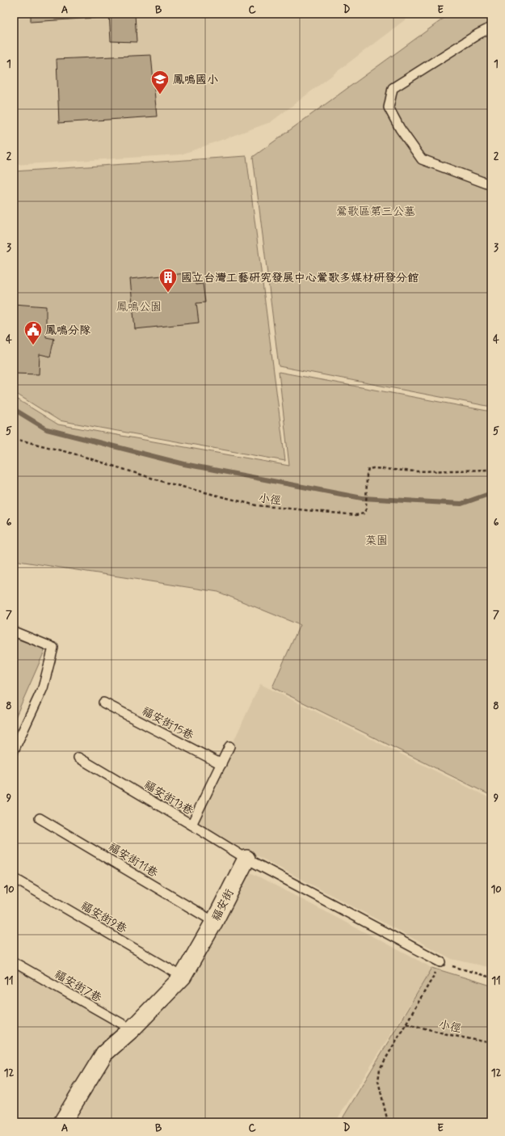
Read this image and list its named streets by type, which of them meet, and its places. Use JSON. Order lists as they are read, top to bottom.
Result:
{
  "streets": {
    "street": ["福安街"],
    "lane": [
      "福安街15巷",
      "福安街13巷",
      "福安街11巷",
      "福安街9巷",
      "福安街7巷"
    ],
    "path": ["小徑"]
  },
  "crossings": [
    ["福安街13巷", "福安街"],
    ["福安街11巷", "福安街"],
    ["福安街", "福安街9巷"],
    ["福安街", "福安街7巷"]
  ],
  "parks": ["鶯歌區第三公墓", "鳳鳴公園", "菜園"],
  "places": {
    "school or university": ["鳳鳴國小"],
    "building": ["國立台灣工藝研究發展中心鶯歌多媒材研發分館"],
    "public building": ["鳳鳴分隊"]
  },
  "grid": {
    "columns": [
      "A",
      "B",
      "C",
      "D",
      "E"
    ],
    "rows": [
      "1",
      "2",
      "3",
      "4",
      "5",
      "6",
      "7",
      "8",
      "9",
      "10",
      "11",
      "12"
    ]
  }
}
